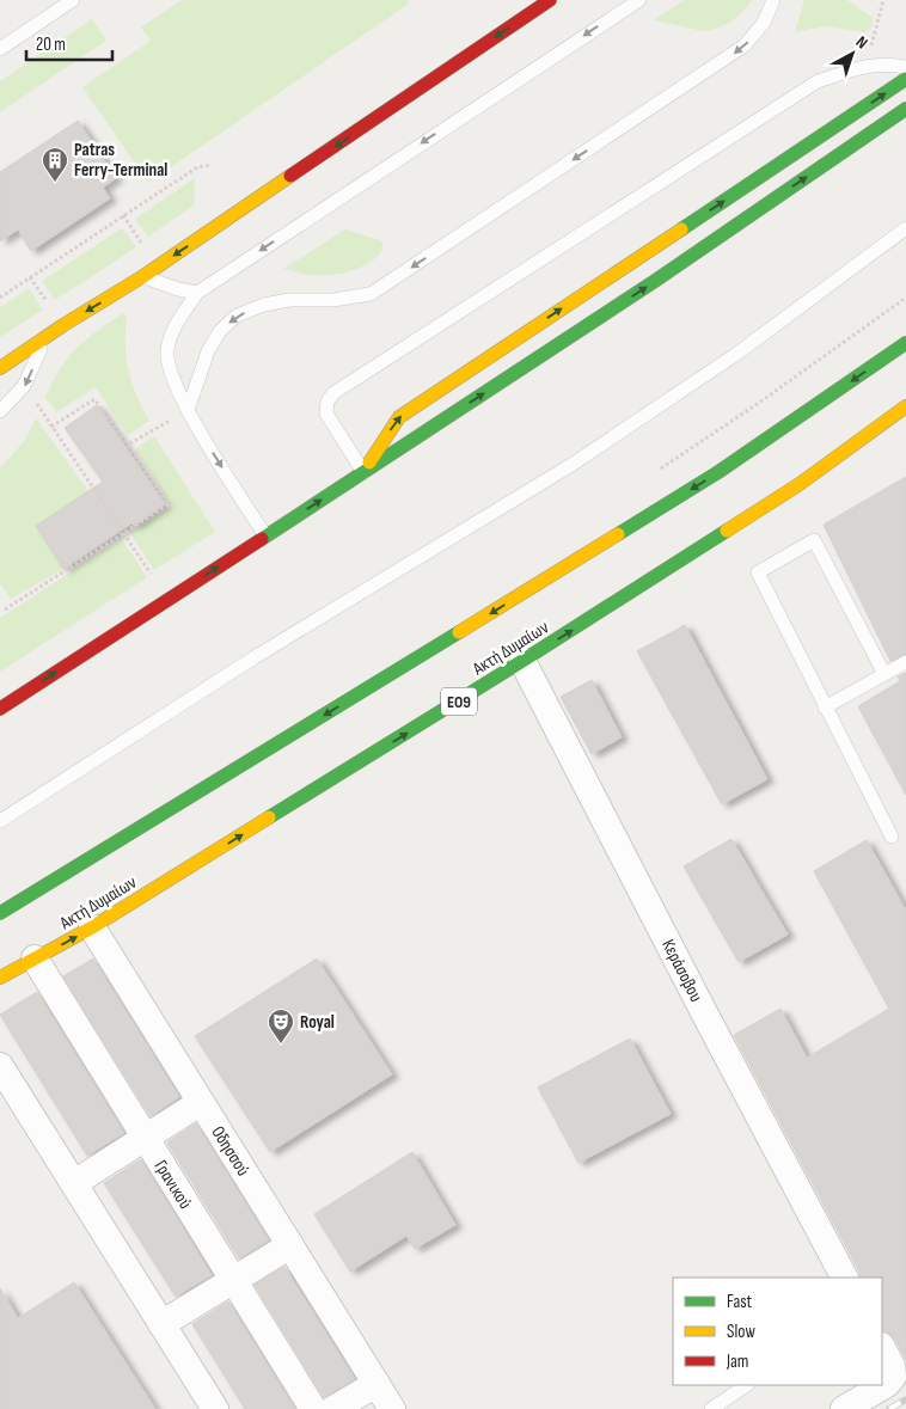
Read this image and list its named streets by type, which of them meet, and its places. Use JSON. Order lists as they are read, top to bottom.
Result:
{
  "streets": {
    "main road": ["Ακτή Δυμαίων", "ΕΟ9"],
    "street": ["Κεράσοβου", "Οδησσού", "Γρανικού"]
  },
  "crossings": [
    ["Ακτή Δυμαίων", "Κεράσοβου"],
    ["Ακτή Δυμαίων", "Οδησσού"],
    ["Ακτή Δυμαίων", "Γρανικού"]
  ],
  "places": {
    "building": ["Patras Ferry-Terminal"],
    "theatre": ["Royal"]
  },
  "legend": ["Fast", "Slow", "Jam"],
  "scale_bar": "20 m",
  "north": "top right"
}
